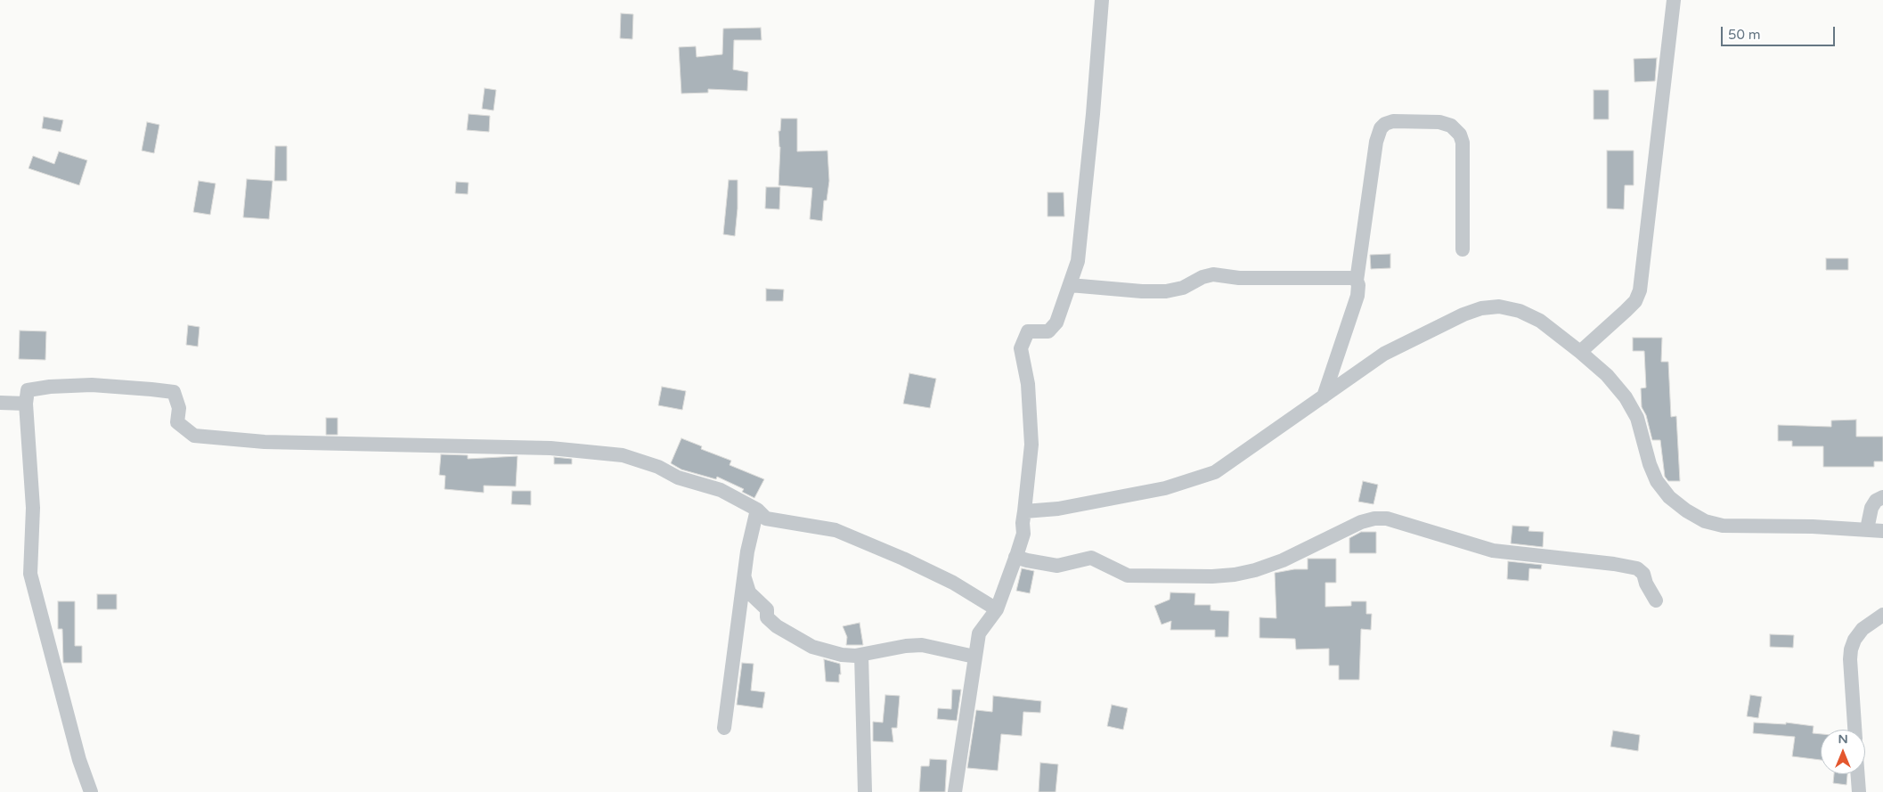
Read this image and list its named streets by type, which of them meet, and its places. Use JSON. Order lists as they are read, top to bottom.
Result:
{
  "scale_bar": "50 m",
  "north": "top"
}
